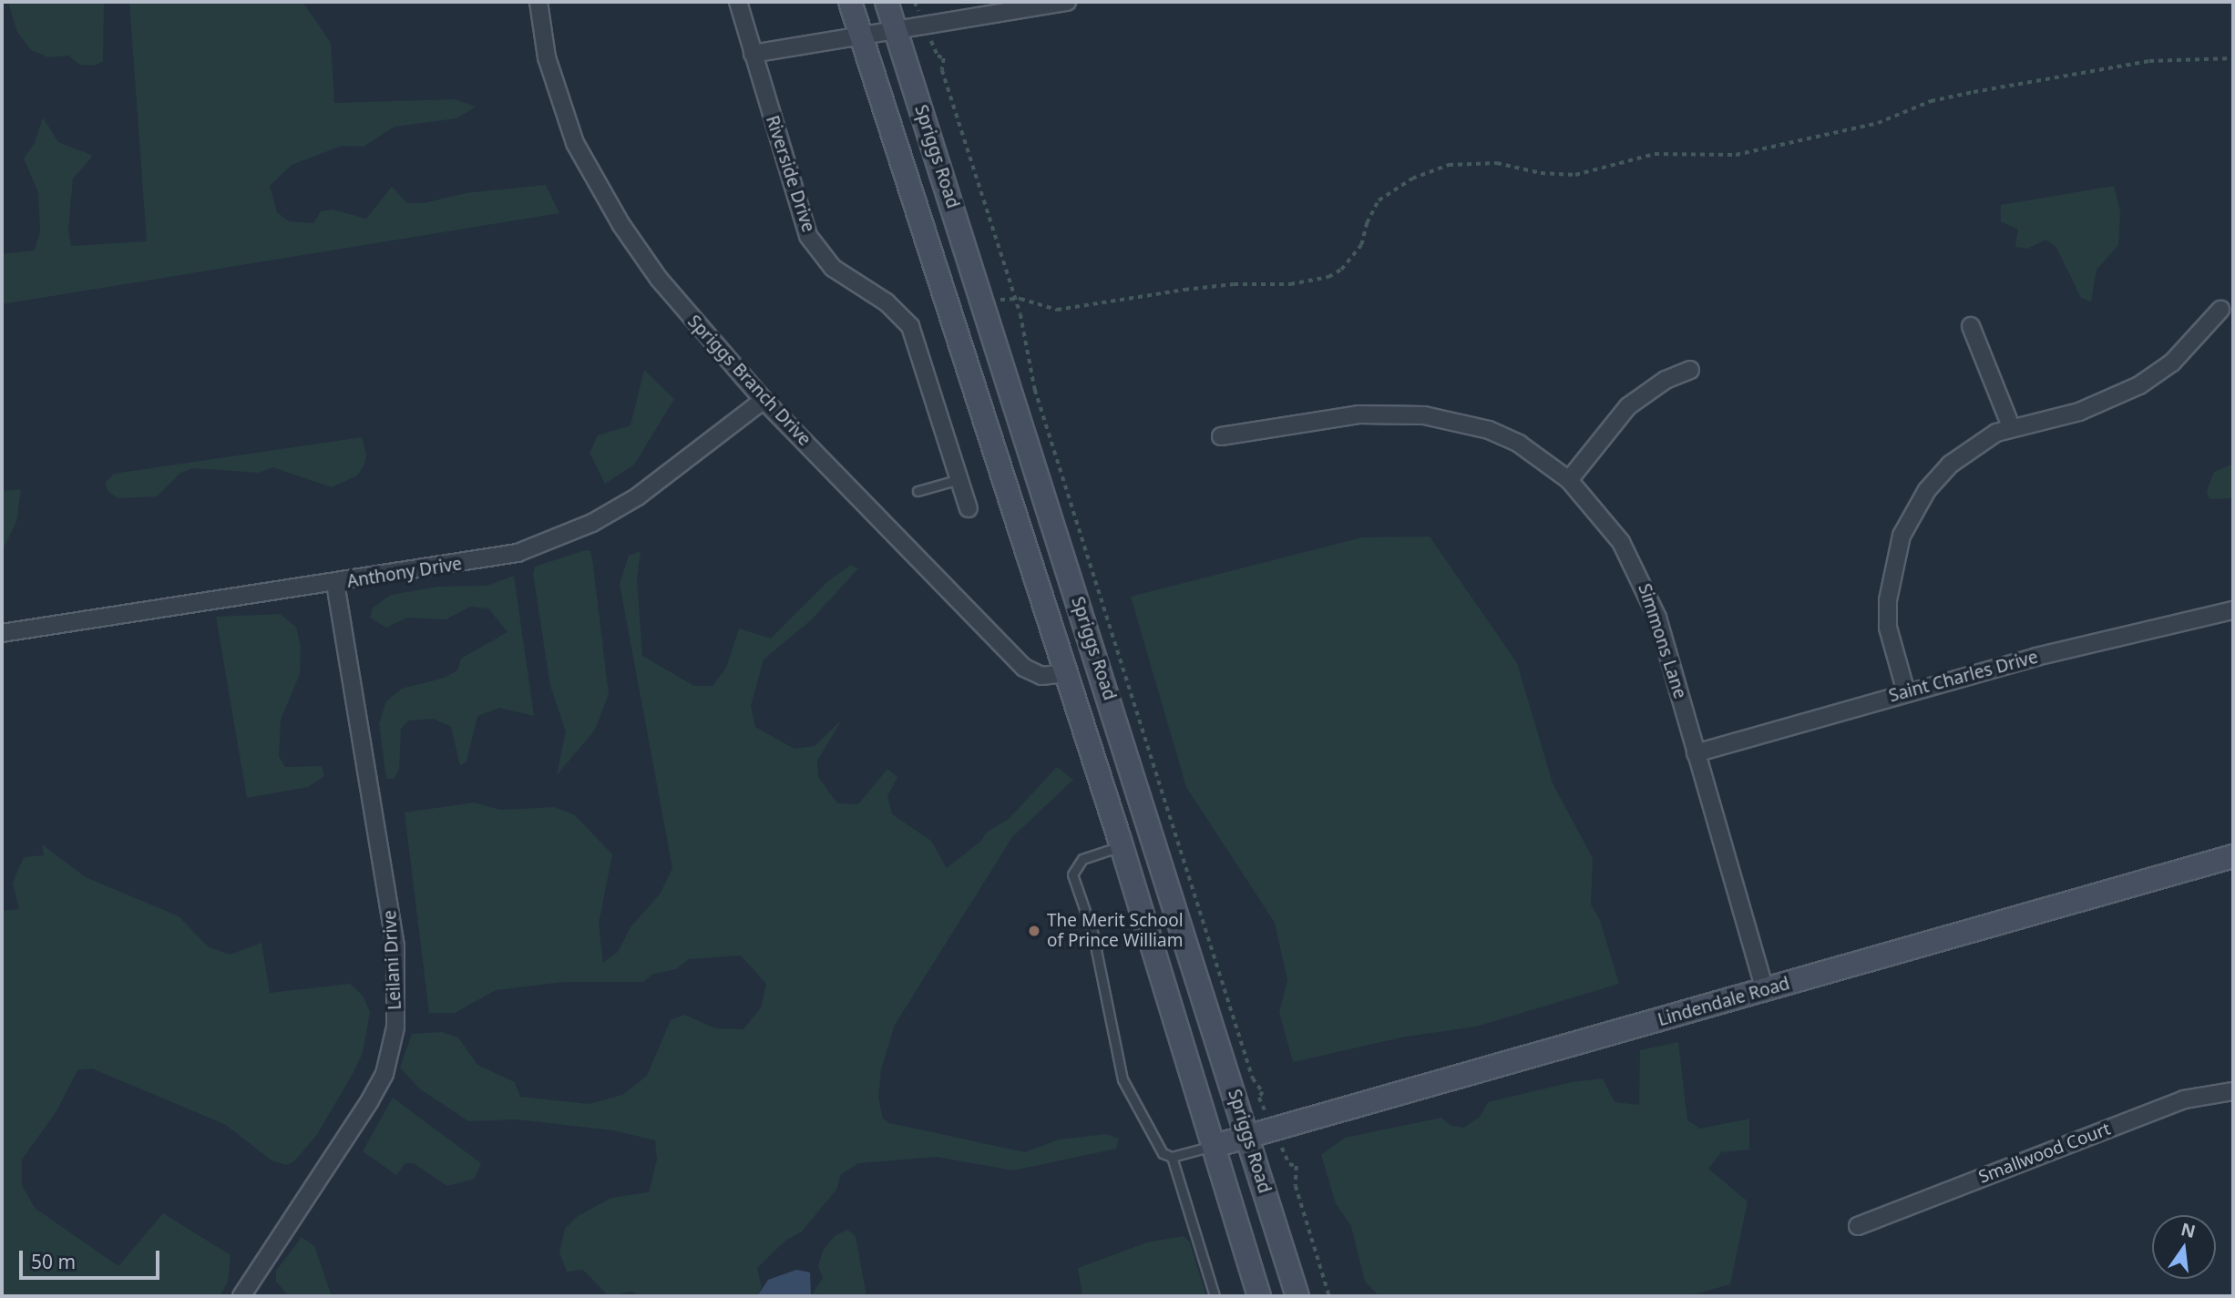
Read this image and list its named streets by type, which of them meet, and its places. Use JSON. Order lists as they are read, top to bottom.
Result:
{
  "streets": {
    "main road": ["Spriggs Road", "Lindendale Road"],
    "street": [
      "Riverside Drive",
      "Spriggs Branch Drive",
      "Anthony Drive",
      "Simmons Lane",
      "Saint Charles Drive",
      "Leilani Drive",
      "Smallwood Court"
    ]
  },
  "crossings": [
    ["Spriggs Road", "Spriggs Branch Drive"],
    ["Spriggs Road", "Lindendale Road"],
    ["Spriggs Branch Drive", "Anthony Drive"],
    ["Anthony Drive", "Leilani Drive"],
    ["Simmons Lane", "Saint Charles Drive"],
    ["Simmons Lane", "Lindendale Road"]
  ],
  "places": ["The Merit School of Prince William"],
  "scale_bar": "50 m",
  "north": "top"
}
